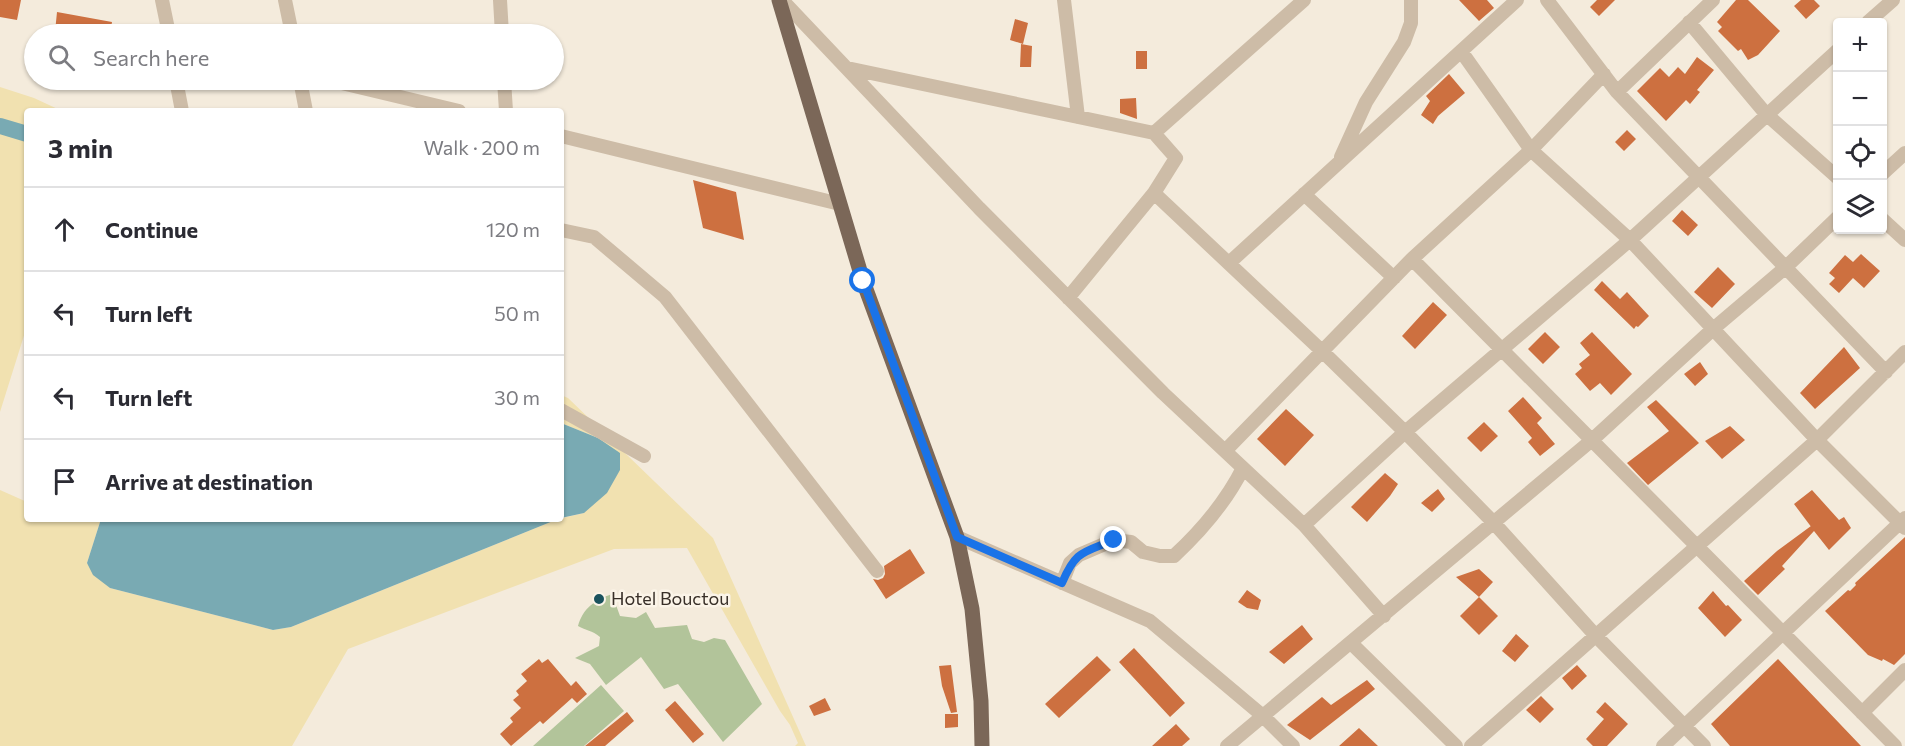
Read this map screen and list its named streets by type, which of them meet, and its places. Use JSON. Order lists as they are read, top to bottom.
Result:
{
  "places": ["Hotel Bouctou"],
  "page": {
    "map_buttons": ["+", "−"],
    "search": "Search here",
    "heading": ["3 min", "Walk · 200 m"],
    "list": [
      ["Continue", "120 m"],
      ["Turn left", "50 m"],
      ["Turn left", "30 m"],
      "Arrive at destination"
    ]
  }
}
